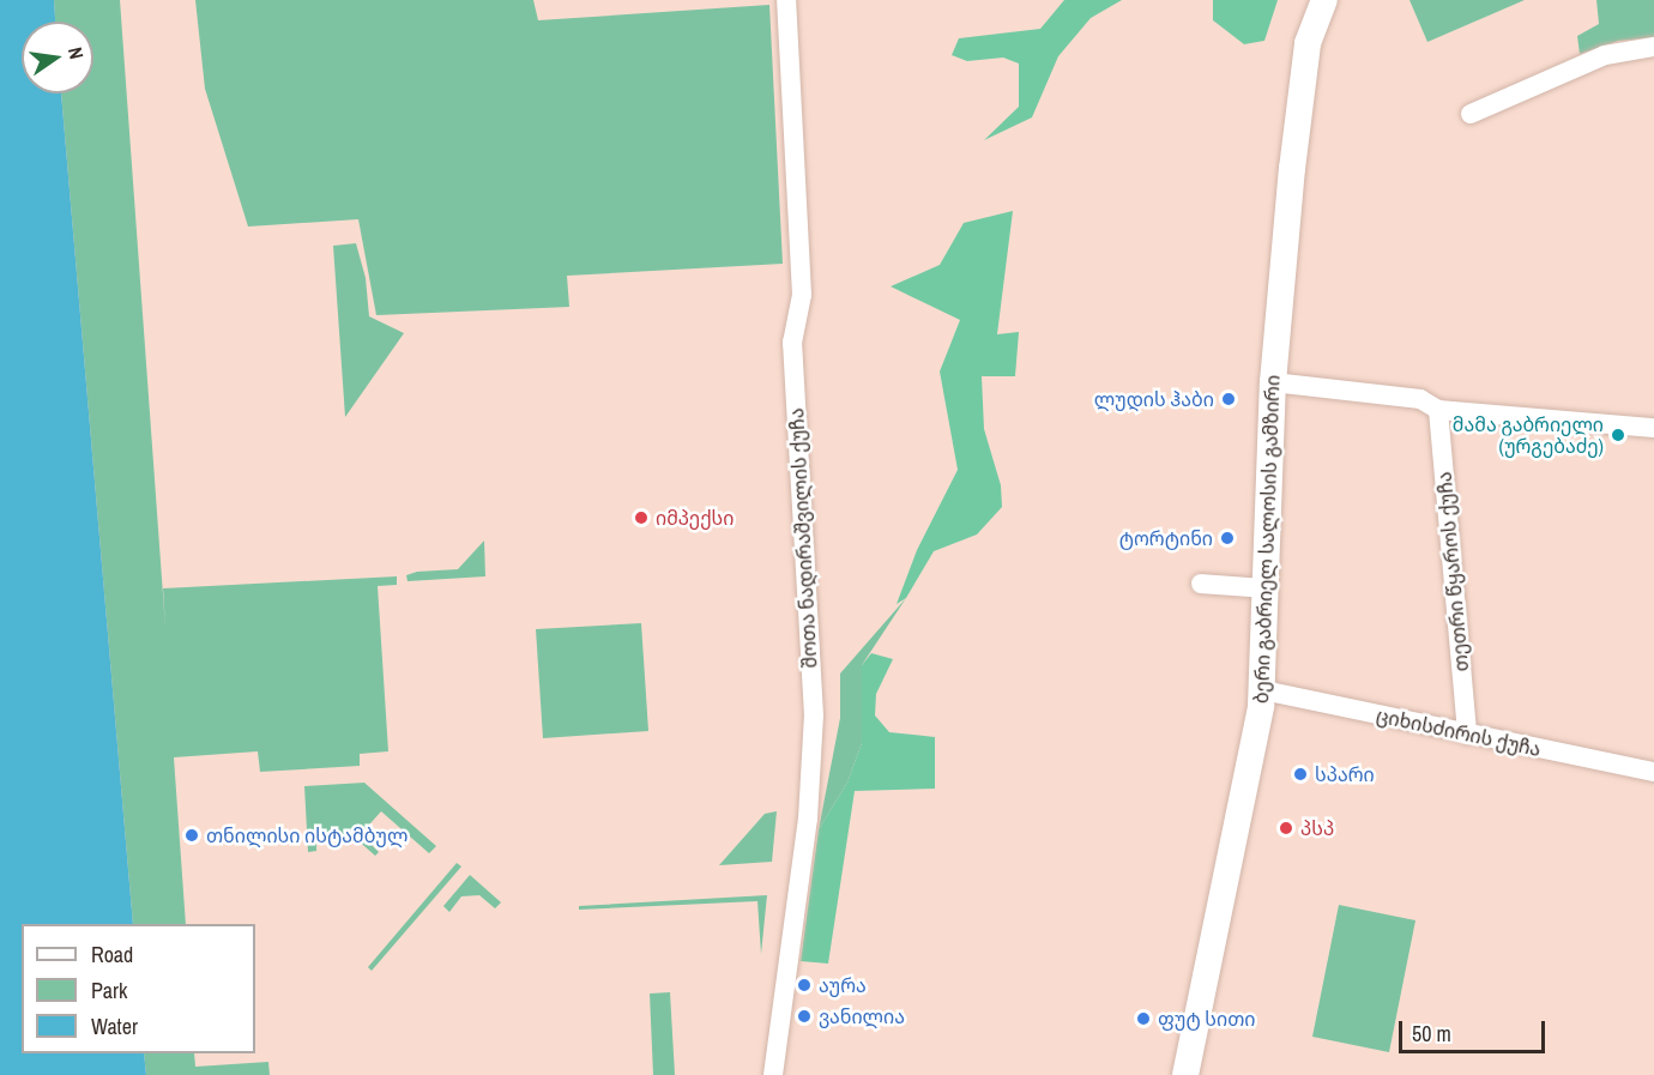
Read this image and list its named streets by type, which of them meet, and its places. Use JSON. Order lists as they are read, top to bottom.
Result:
{
  "streets": {
    "main road": ["ბერი გაბრიელ სალოსის გამზირი"],
    "street": ["შოთა ნადირაშვილის ქუჩა", "თეთრი წყაროს ქუჩა", "ციხისძირის ქუჩა"]
  },
  "crossings": [
    ["ბერი გაბრიელ სალოსის გამზირი", "ციხისძირის ქუჩა"],
    ["თეთრი წყაროს ქუჩა", "ციხისძირის ქუჩა"]
  ],
  "places": [
    "ლუდის ჰაბი",
    "მამა გაბრიელი (ურგებაძე)",
    "იმპექსი",
    "ტორტინი",
    "სპარი",
    "პსპ",
    "თნილისი ისტამბულ",
    "აურა",
    "ვანილია",
    "ფუტ სითი"
  ],
  "legend": ["Road", "Park", "Water"],
  "scale_bar": "50 m",
  "north": "right"
}
